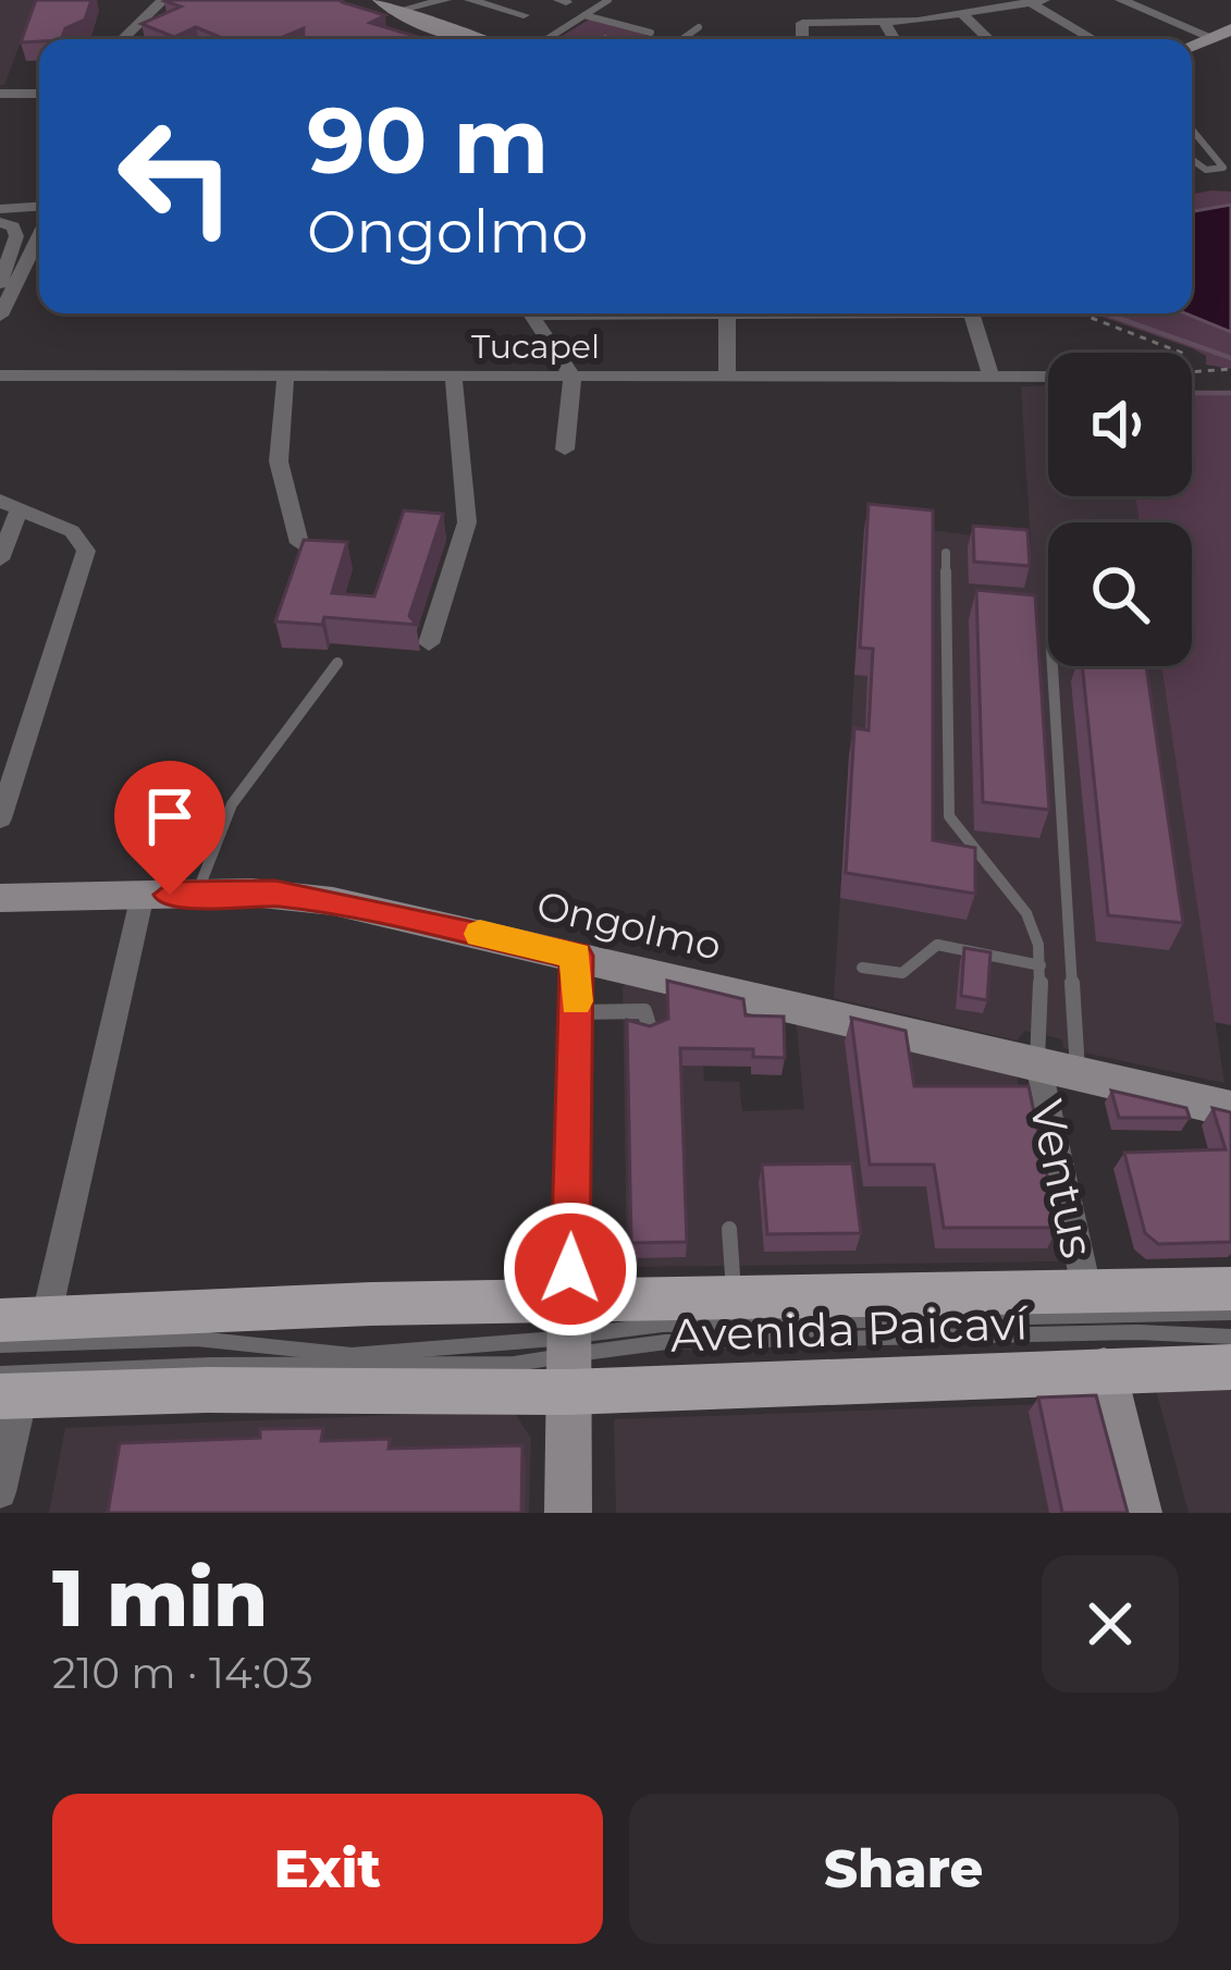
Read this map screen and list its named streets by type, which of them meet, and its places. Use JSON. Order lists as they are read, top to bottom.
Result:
{
  "streets": {
    "main road": ["Avenida Paicaví"],
    "street": ["Tucapel", "Ongolmo", "Ventus"]
  },
  "crossings": [
    ["Ongolmo", "Ventus"],
    ["Ventus", "Avenida Paicaví"]
  ],
  "page": {
    "turn": ["90 m", "Ongolmo"],
    "heading": ["1 min", "210 m · 14:03"],
    "buttons": ["Exit", "Share"]
  }
}
